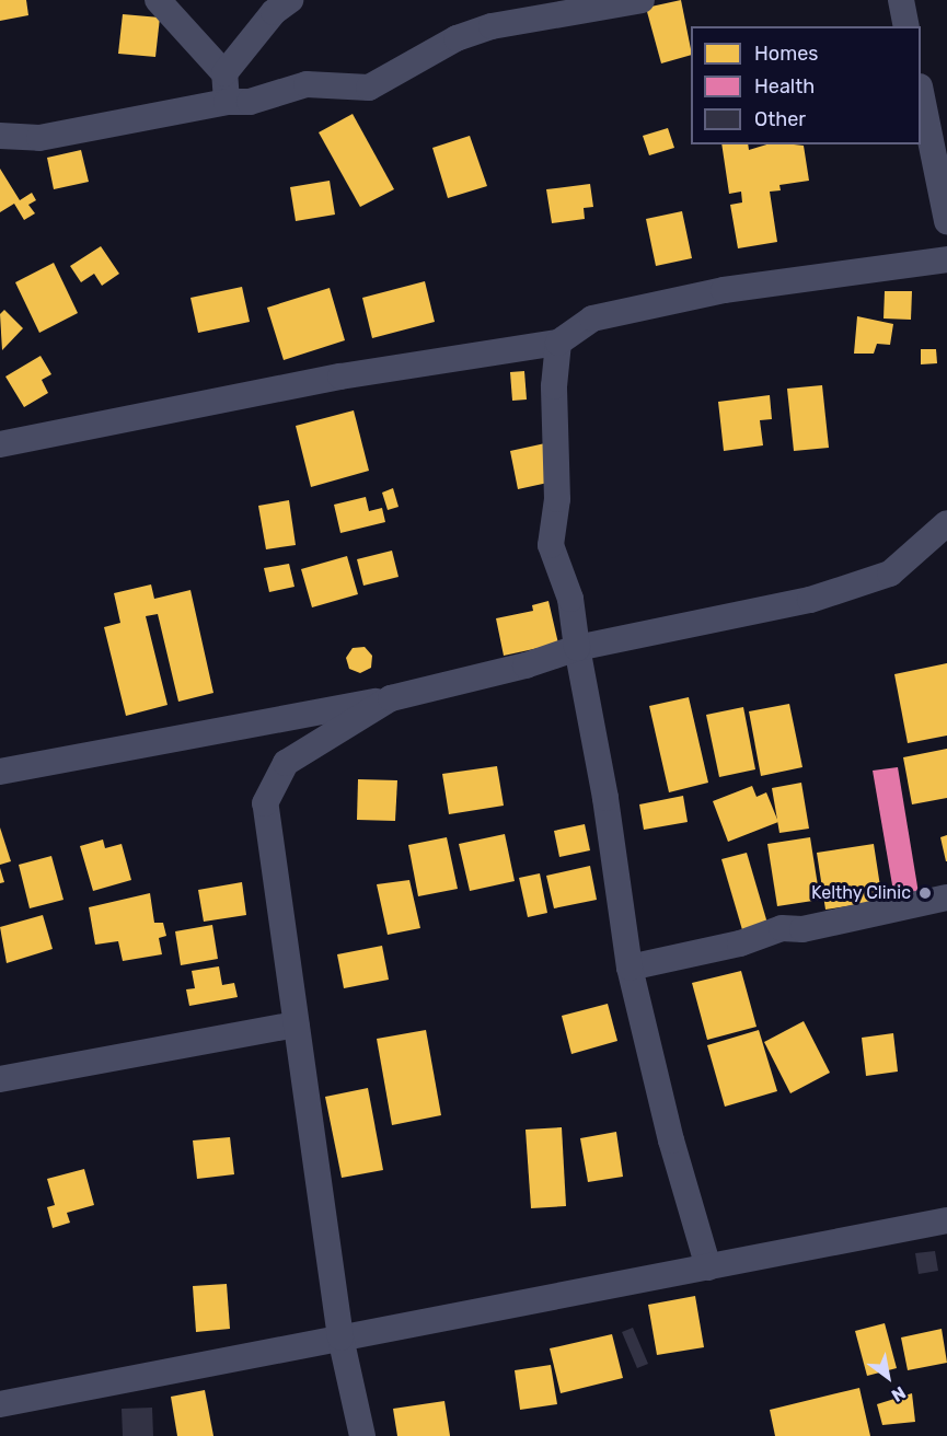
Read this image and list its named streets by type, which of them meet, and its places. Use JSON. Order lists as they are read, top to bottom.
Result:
{
  "places": ["Kelthy Clinic"],
  "legend": ["Homes", "Health", "Other"],
  "north": "bottom right"
}
